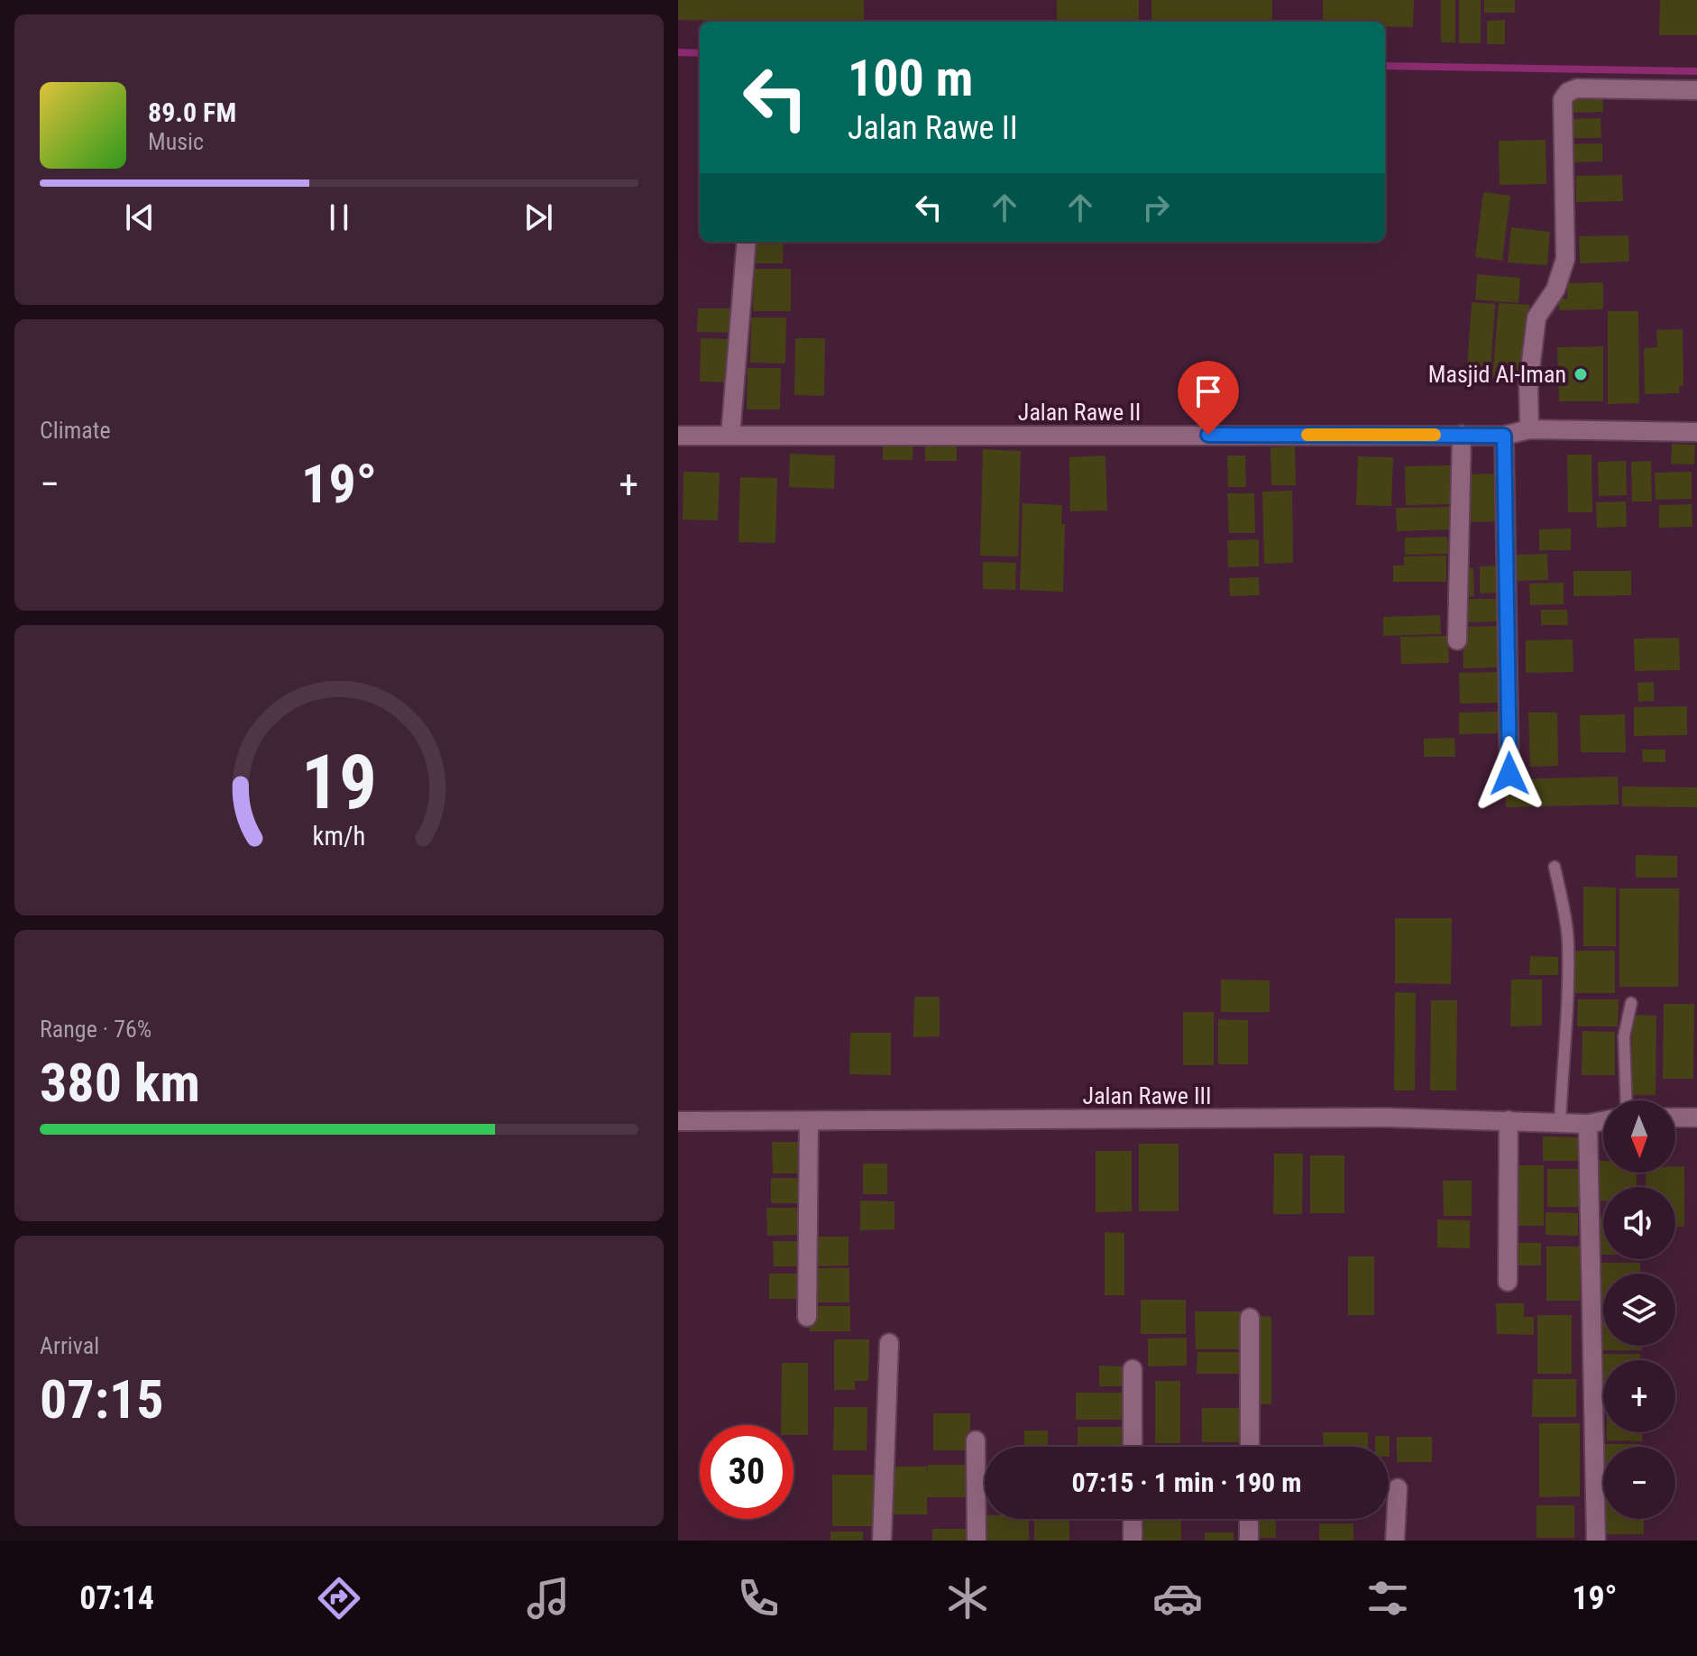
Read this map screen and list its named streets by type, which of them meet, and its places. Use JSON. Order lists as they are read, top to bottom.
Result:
{
  "streets": {
    "street": ["Jalan Rawe II", "Jalan Rawe III"]
  },
  "places": ["Masjid Al-Iman"],
  "north": "bottom",
  "page": {
    "turn": ["100 m", "Jalan Rawe II"],
    "song": ["89.0 FM", "Music"],
    "tile": [
      "Climate",
      ["Range · 76%", "380 km"],
      ["Arrival", "07:15"]
    ],
    "heat": ["−", "19°", "+"],
    "map_buttons": ["+", "−"],
    "limit": "30",
    "trip": "07:15 · 1 min · 190 m",
    "tabs": ["07:14", "19°"],
    "gauge": ["19", "km/h"]
  }
}
